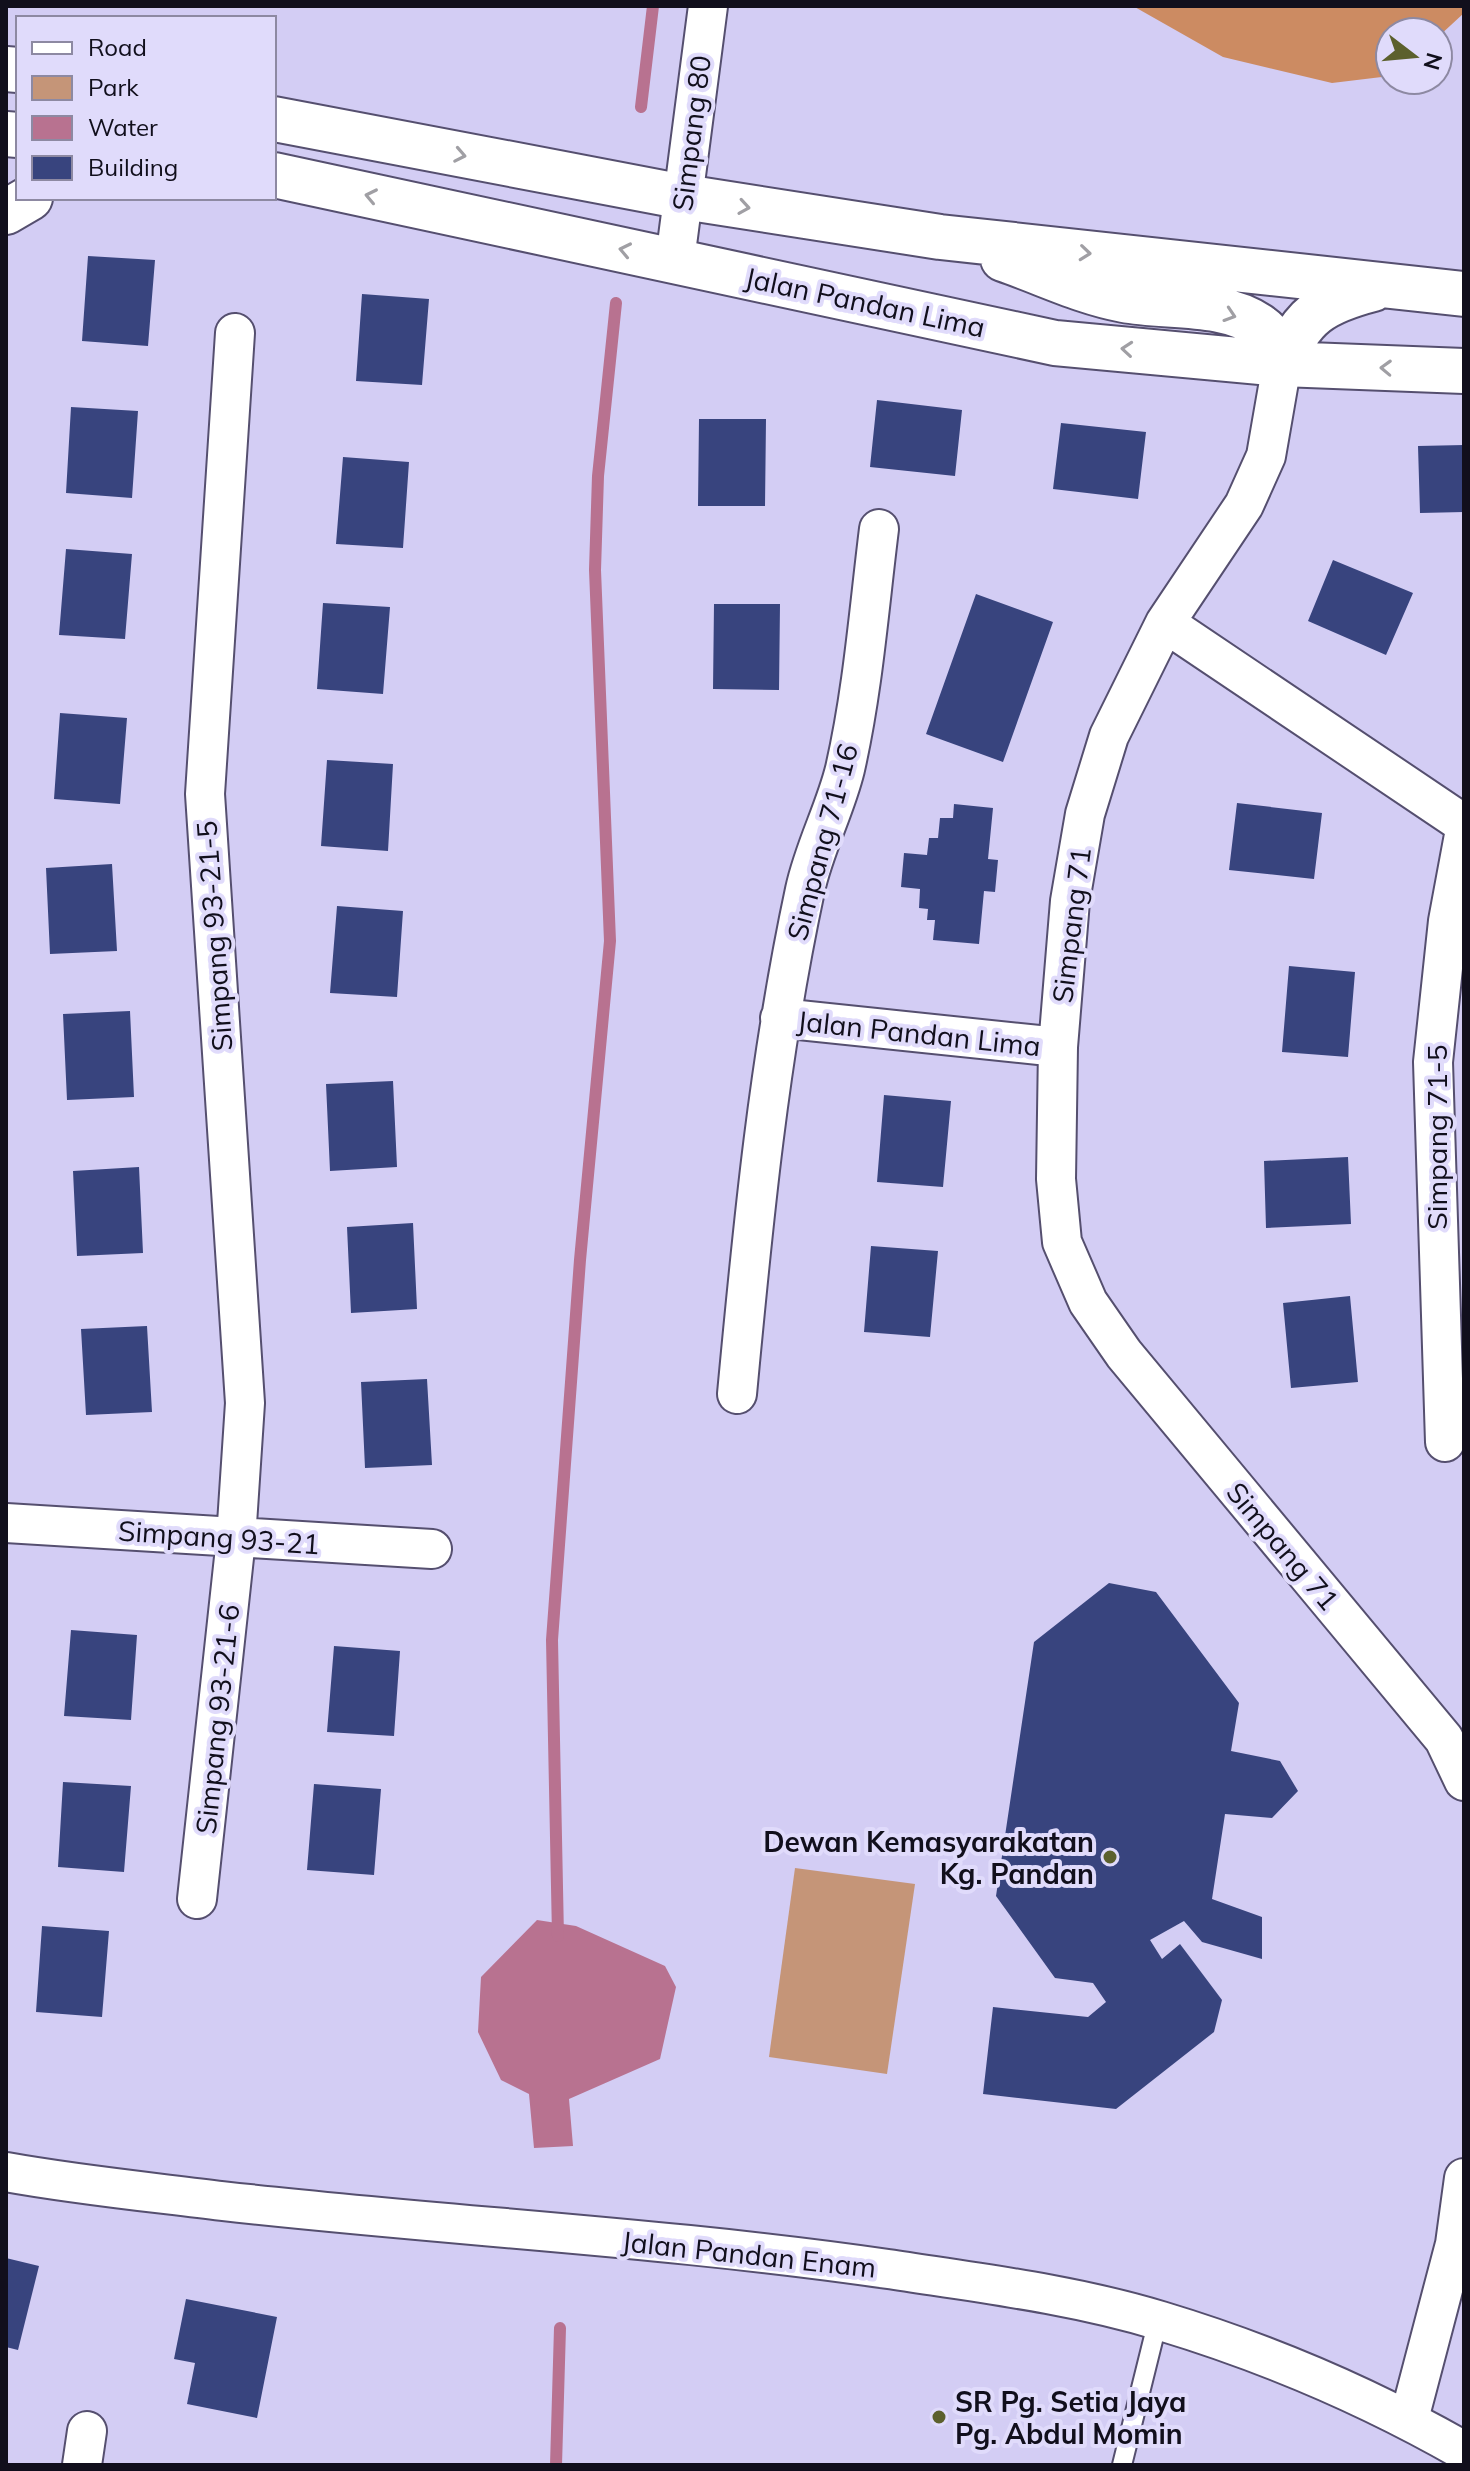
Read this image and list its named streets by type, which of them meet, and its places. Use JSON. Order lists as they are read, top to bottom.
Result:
{
  "streets": {
    "main road": ["Jalan Pandan Lima"],
    "street": [
      "Simpang 80",
      "Simpang 71-16",
      "Simpang 71",
      "Simpang 93-21-5",
      "Simpang 71-5",
      "Simpang 93-21",
      "Simpang 93-21-6",
      "Jalan Pandan Enam"
    ]
  },
  "crossings": [
    ["Simpang 80", "Jalan Pandan Lima"],
    ["Jalan Pandan Lima", "Simpang 71-16"],
    ["Jalan Pandan Lima", "Simpang 71"],
    ["Simpang 93-21-5", "Simpang 93-21"],
    ["Simpang 93-21-5", "Simpang 93-21-6"],
    ["Simpang 93-21", "Simpang 93-21-6"]
  ],
  "places": ["Dewan Kemasyarakatan Kg. Pandan", "SR Pg. Setia Jaya Pg. Abdul Momin"],
  "legend": [
    "Road",
    "Park",
    "Water",
    "Building"
  ],
  "north": "right"
}
